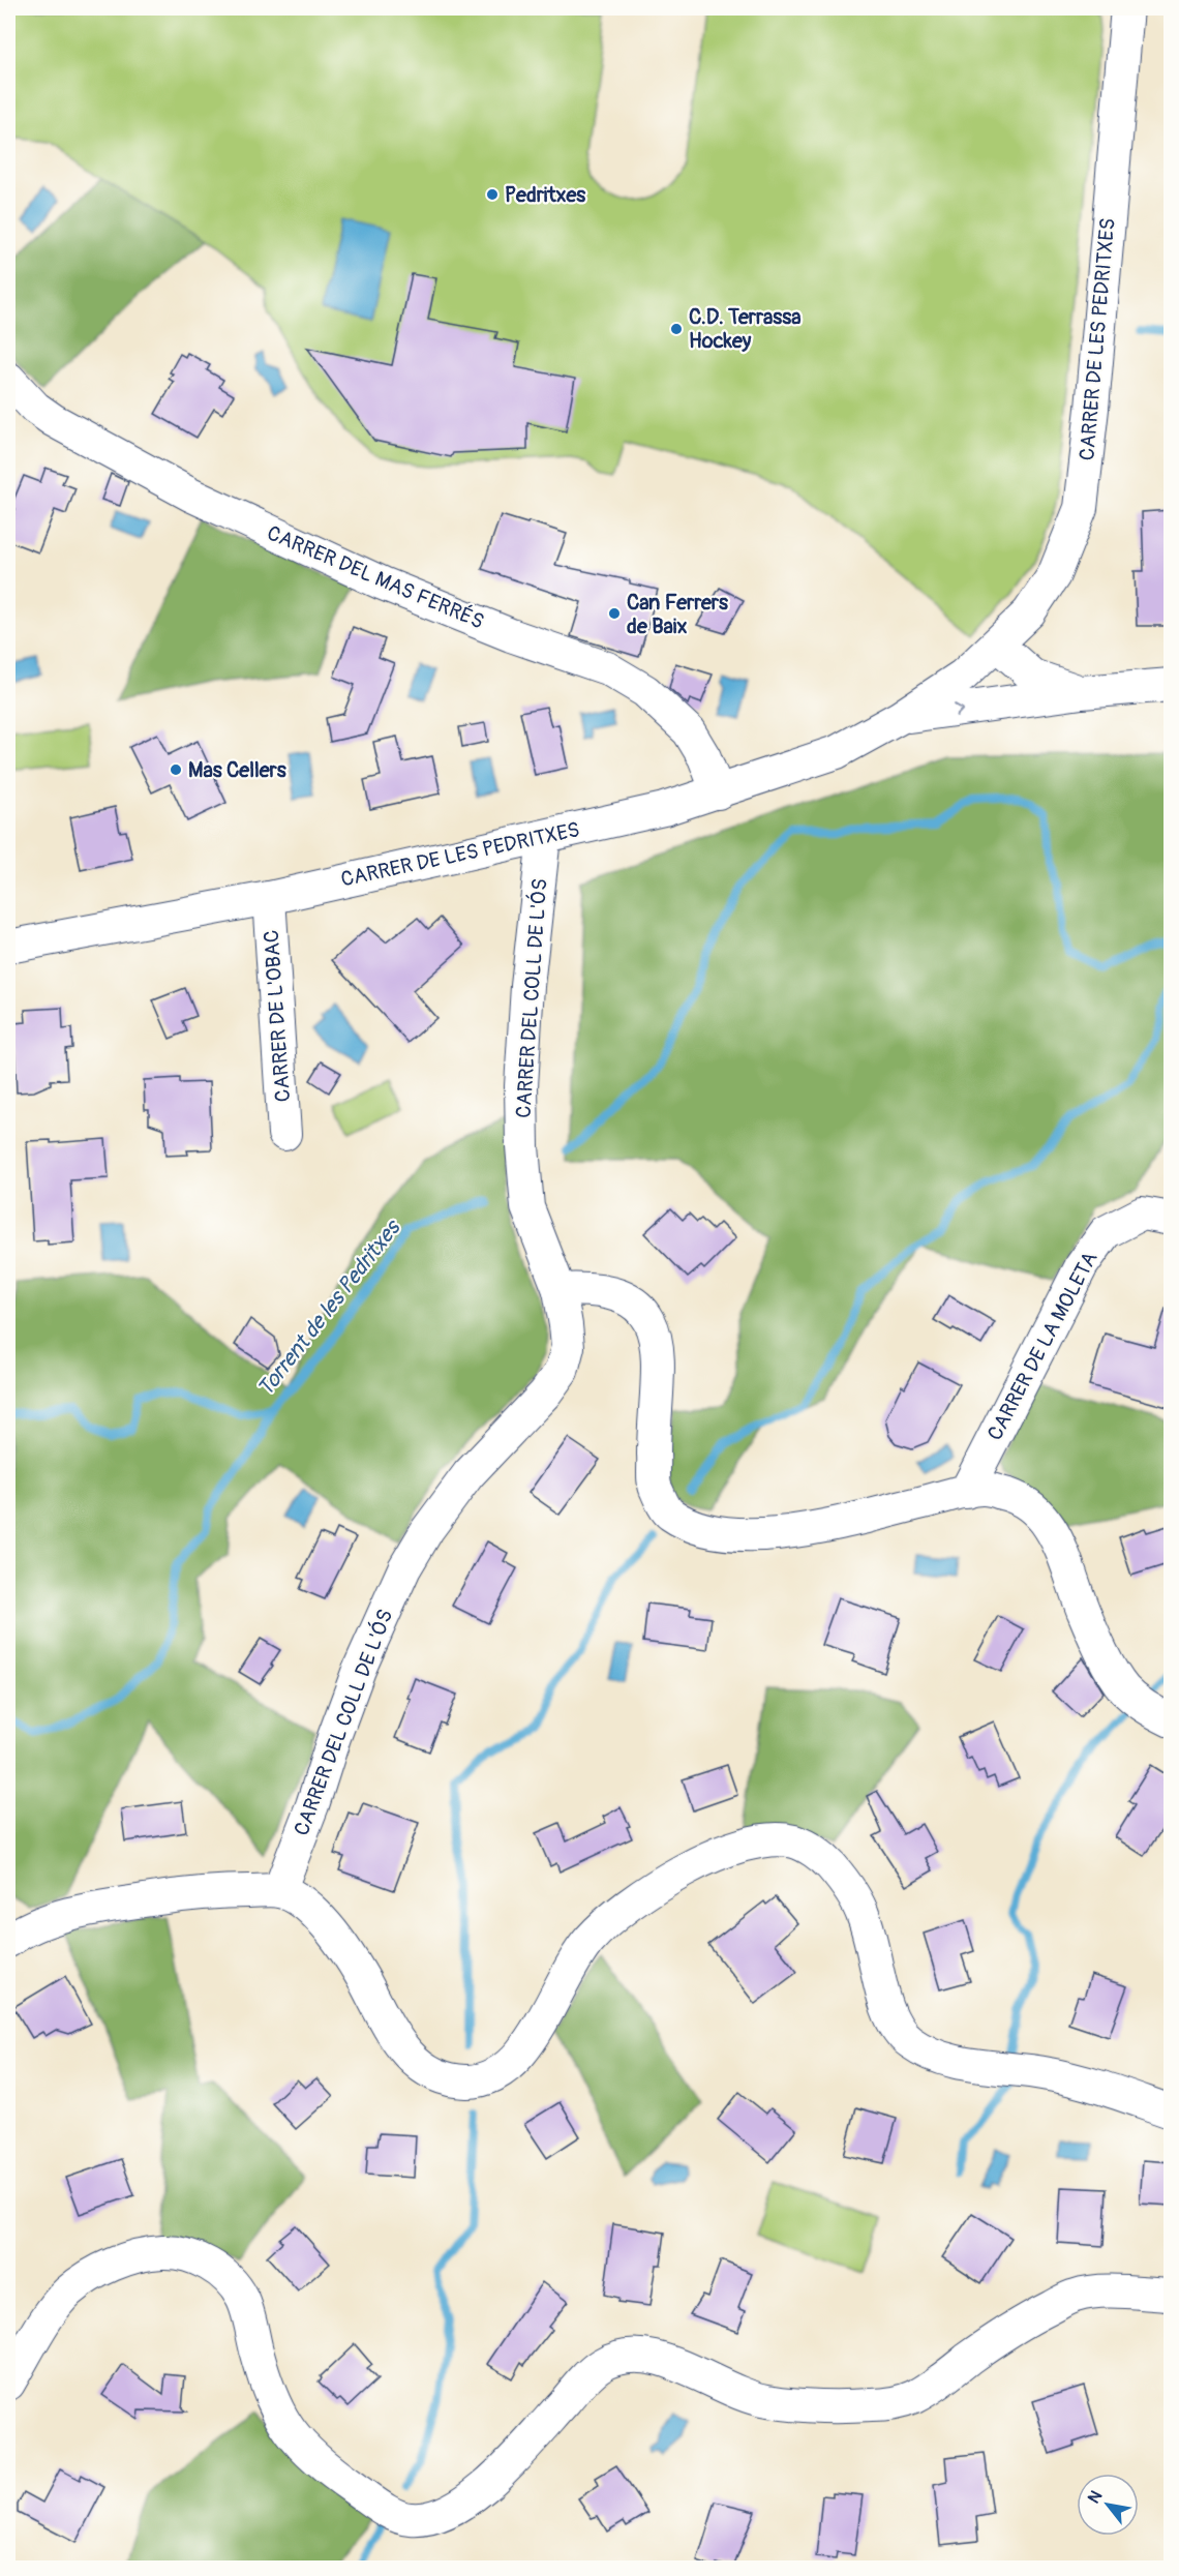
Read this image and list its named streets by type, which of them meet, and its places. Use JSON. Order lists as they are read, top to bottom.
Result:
{
  "streets": {
    "street": [
      "CARRER DE LES PEDRITXES",
      "CARRER DEL MAS FERRÉS",
      "CARRER DEL COLL DE L'ÓS",
      "CARRER DE L'OBAC",
      "CARRER DE LA MOLETA"
    ]
  },
  "crossings": [
    ["CARRER DE LES PEDRITXES", "CARRER DEL MAS FERRÉS"],
    ["CARRER DE LES PEDRITXES", "CARRER DEL COLL DE L'ÓS"],
    ["CARRER DE LES PEDRITXES", "CARRER DE L'OBAC"]
  ],
  "water": ["Torrent de les Pedritxes"],
  "places": [
    "Pedritxes",
    "C.D. Terrassa Hockey",
    "Can Ferrers de Baix",
    "Mas Cellers"
  ],
  "north": "top left"
}
